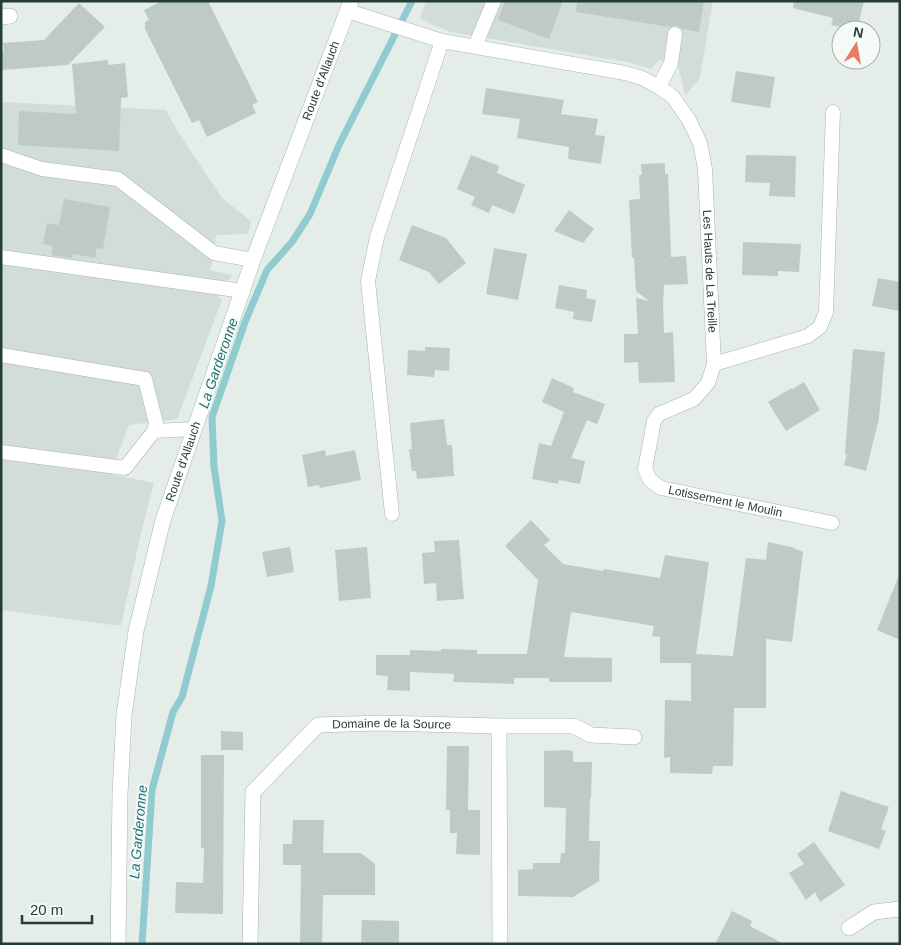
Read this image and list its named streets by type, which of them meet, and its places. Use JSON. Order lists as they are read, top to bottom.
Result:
{
  "streets": {
    "main road": ["Route d'Allauch", "Domaine de la Source"],
    "lane": ["Les Hauts de La Treille", "Lotissement le Moulin"]
  },
  "crossings": [
    ["Route d'Allauch", "Les Hauts de La Treille"],
    ["Les Hauts de La Treille", "Lotissement le Moulin"]
  ],
  "water": ["La Garderonne"],
  "scale_bar": "20 m",
  "north": "top"
}
